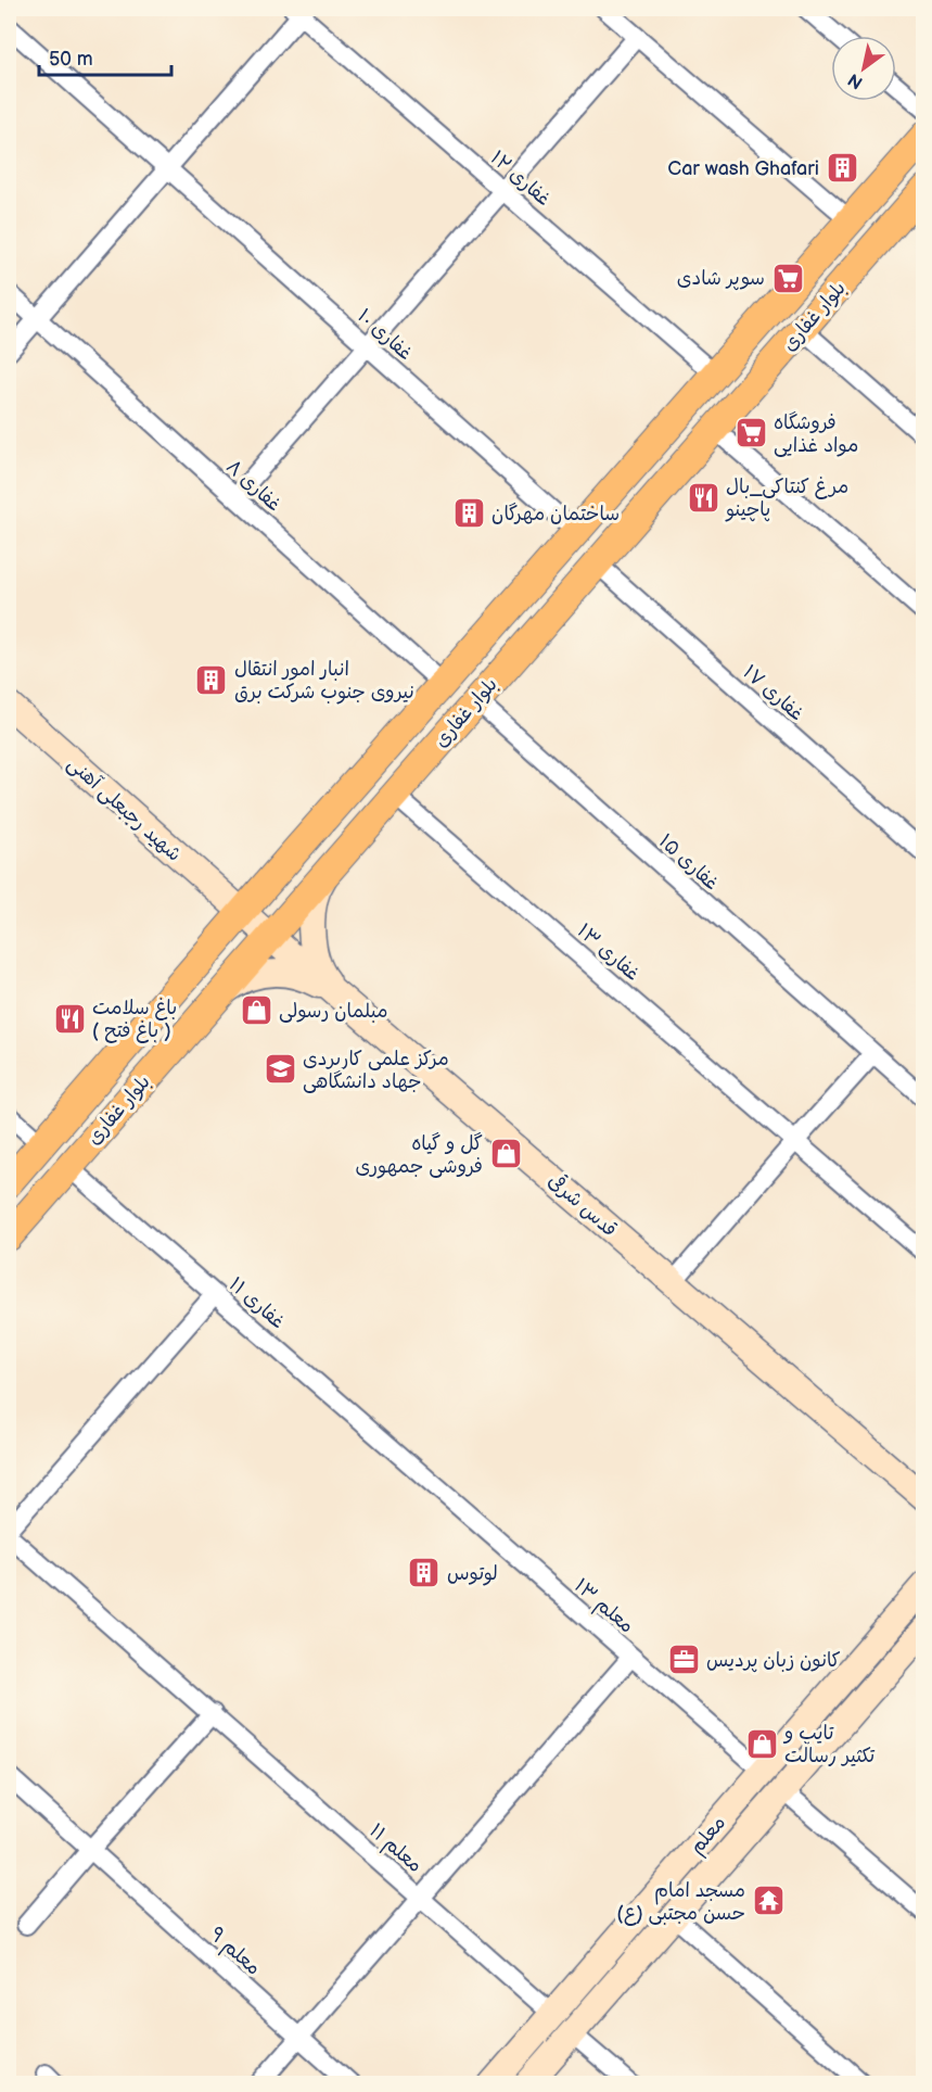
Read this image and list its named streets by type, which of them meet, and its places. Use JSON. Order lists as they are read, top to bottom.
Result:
{
  "streets": {
    "main road": ["بلوار غفاری"],
    "street": [
      "غفاری ۱۲",
      "غفاری ۱۰",
      "غفاری ۸",
      "غفاری ۱۷",
      "شهید رجبعلی آهنی",
      "غفاری ۱۵",
      "غفاری ۱۳",
      "قدس شرقی",
      "غفاری ۱۱",
      "معلم ۱۳",
      "معلم",
      "معلم ۱۱",
      "معلم ۹"
    ]
  },
  "crossings": [
    ["غفاری ۱۲", "بلوار غفاری"],
    ["بلوار غفاری", "غفاری ۱۰"],
    ["بلوار غفاری", "غفاری ۸"],
    ["بلوار غفاری", "غفاری ۱۷"],
    ["بلوار غفاری", "شهید رجبعلی آهنی"],
    ["بلوار غفاری", "غفاری ۱۵"],
    ["بلوار غفاری", "غفاری ۱۳"],
    ["بلوار غفاری", "قدس شرقی"],
    ["بلوار غفاری", "غفاری ۱۱"],
    ["شهید رجبعلی آهنی", "قدس شرقی"],
    ["غفاری ۱۱", "معلم ۱۳"],
    ["معلم ۱۳", "معلم"],
    ["معلم", "معلم ۱۱"]
  ],
  "places": {
    "building": [
      "Car wash Ghafari",
      "ساختمان مهرگان",
      "انبار امور انتقال نیروی جنوب شرکت برق",
      "لوتوس"
    ],
    "supermarket": ["سوپر شادی", "فروشگاه مواد غذایی"],
    "restaurant": ["مرغ کنتاکی_بال پاچینو", "باغ سلامت ( باغ فتح )"],
    "shop": ["مبلمان رسولی", "گل و گیاه فروشی جمهوری", "تایپ و تکثیر رسالت"],
    "school or university": ["مرکز علمی کاربردی جهاد دانشگاهی"],
    "office": ["کانون زبان پردیس"],
    "temple": ["مسجد امام حسن مجتبی (ع)"]
  },
  "scale_bar": "50 m",
  "north": "bottom left"
}
